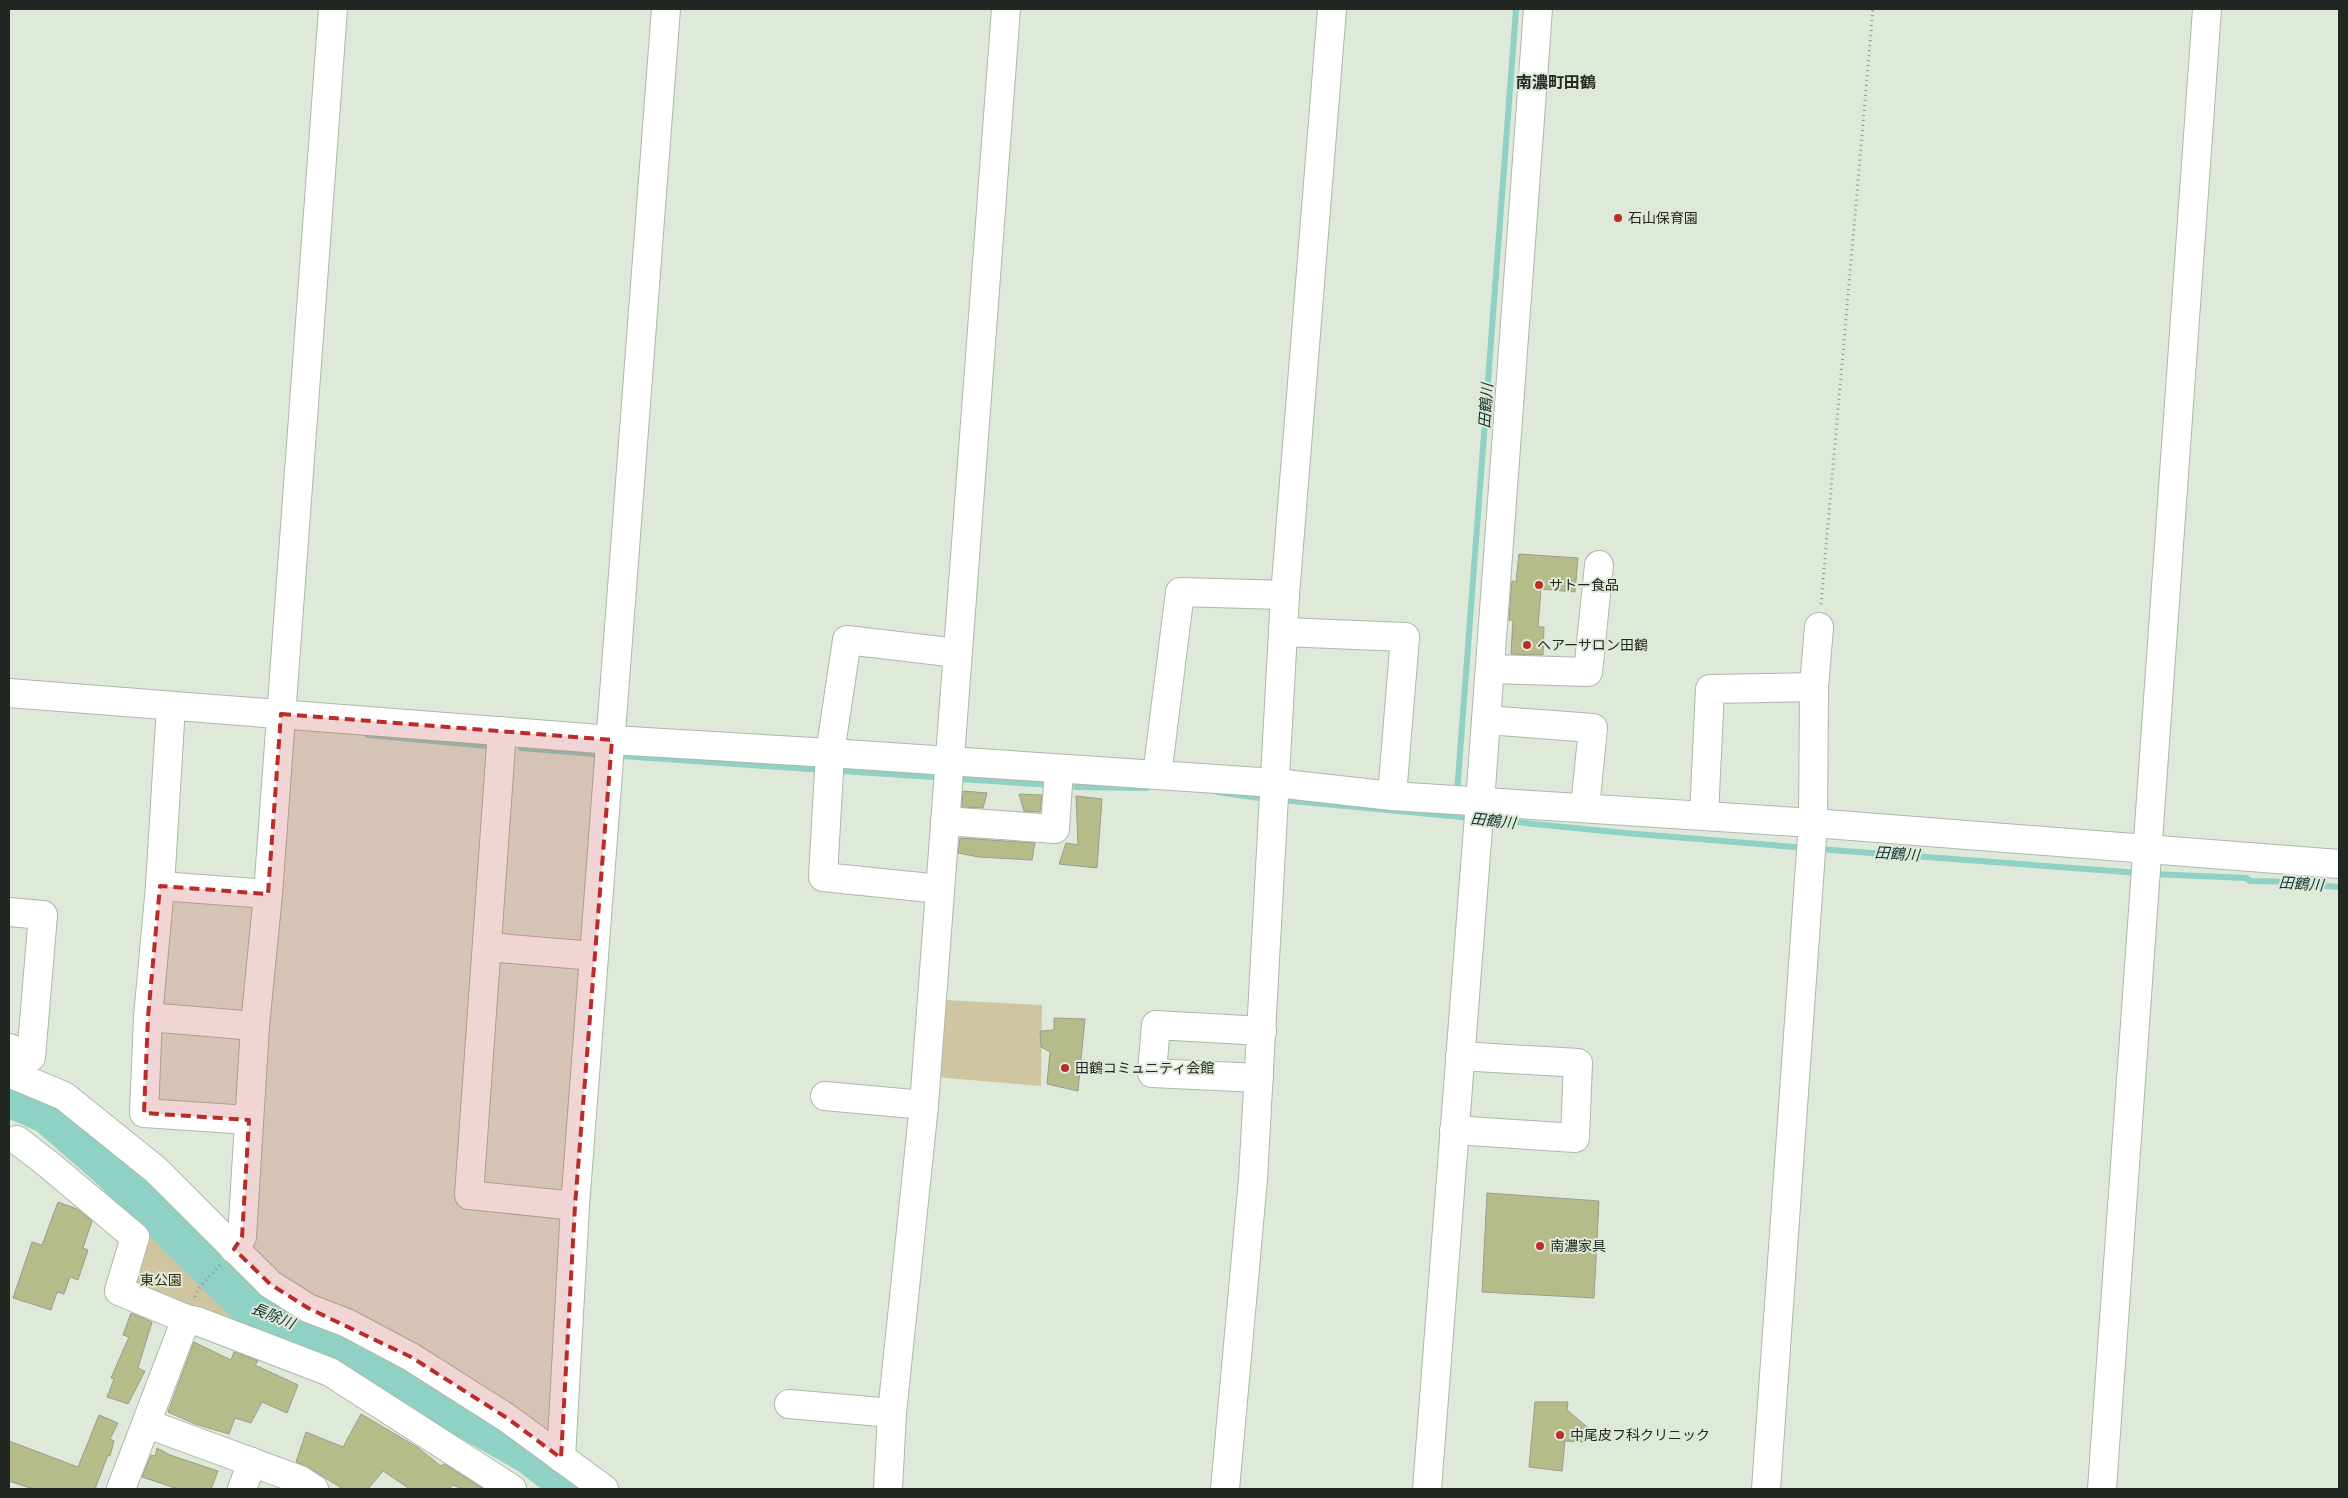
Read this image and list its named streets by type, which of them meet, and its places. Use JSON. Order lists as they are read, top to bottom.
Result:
{
  "districts": ["南濃町田鶴"],
  "water": ["田鶴川", "長除川"],
  "parks": ["東公園"],
  "places": [
    "石山保育園",
    "サトー食品",
    "ヘアーサロン田鶴",
    "田鶴コミュニティ会館",
    "南濃家具",
    "中尾皮フ科クリニック"
  ]
}
